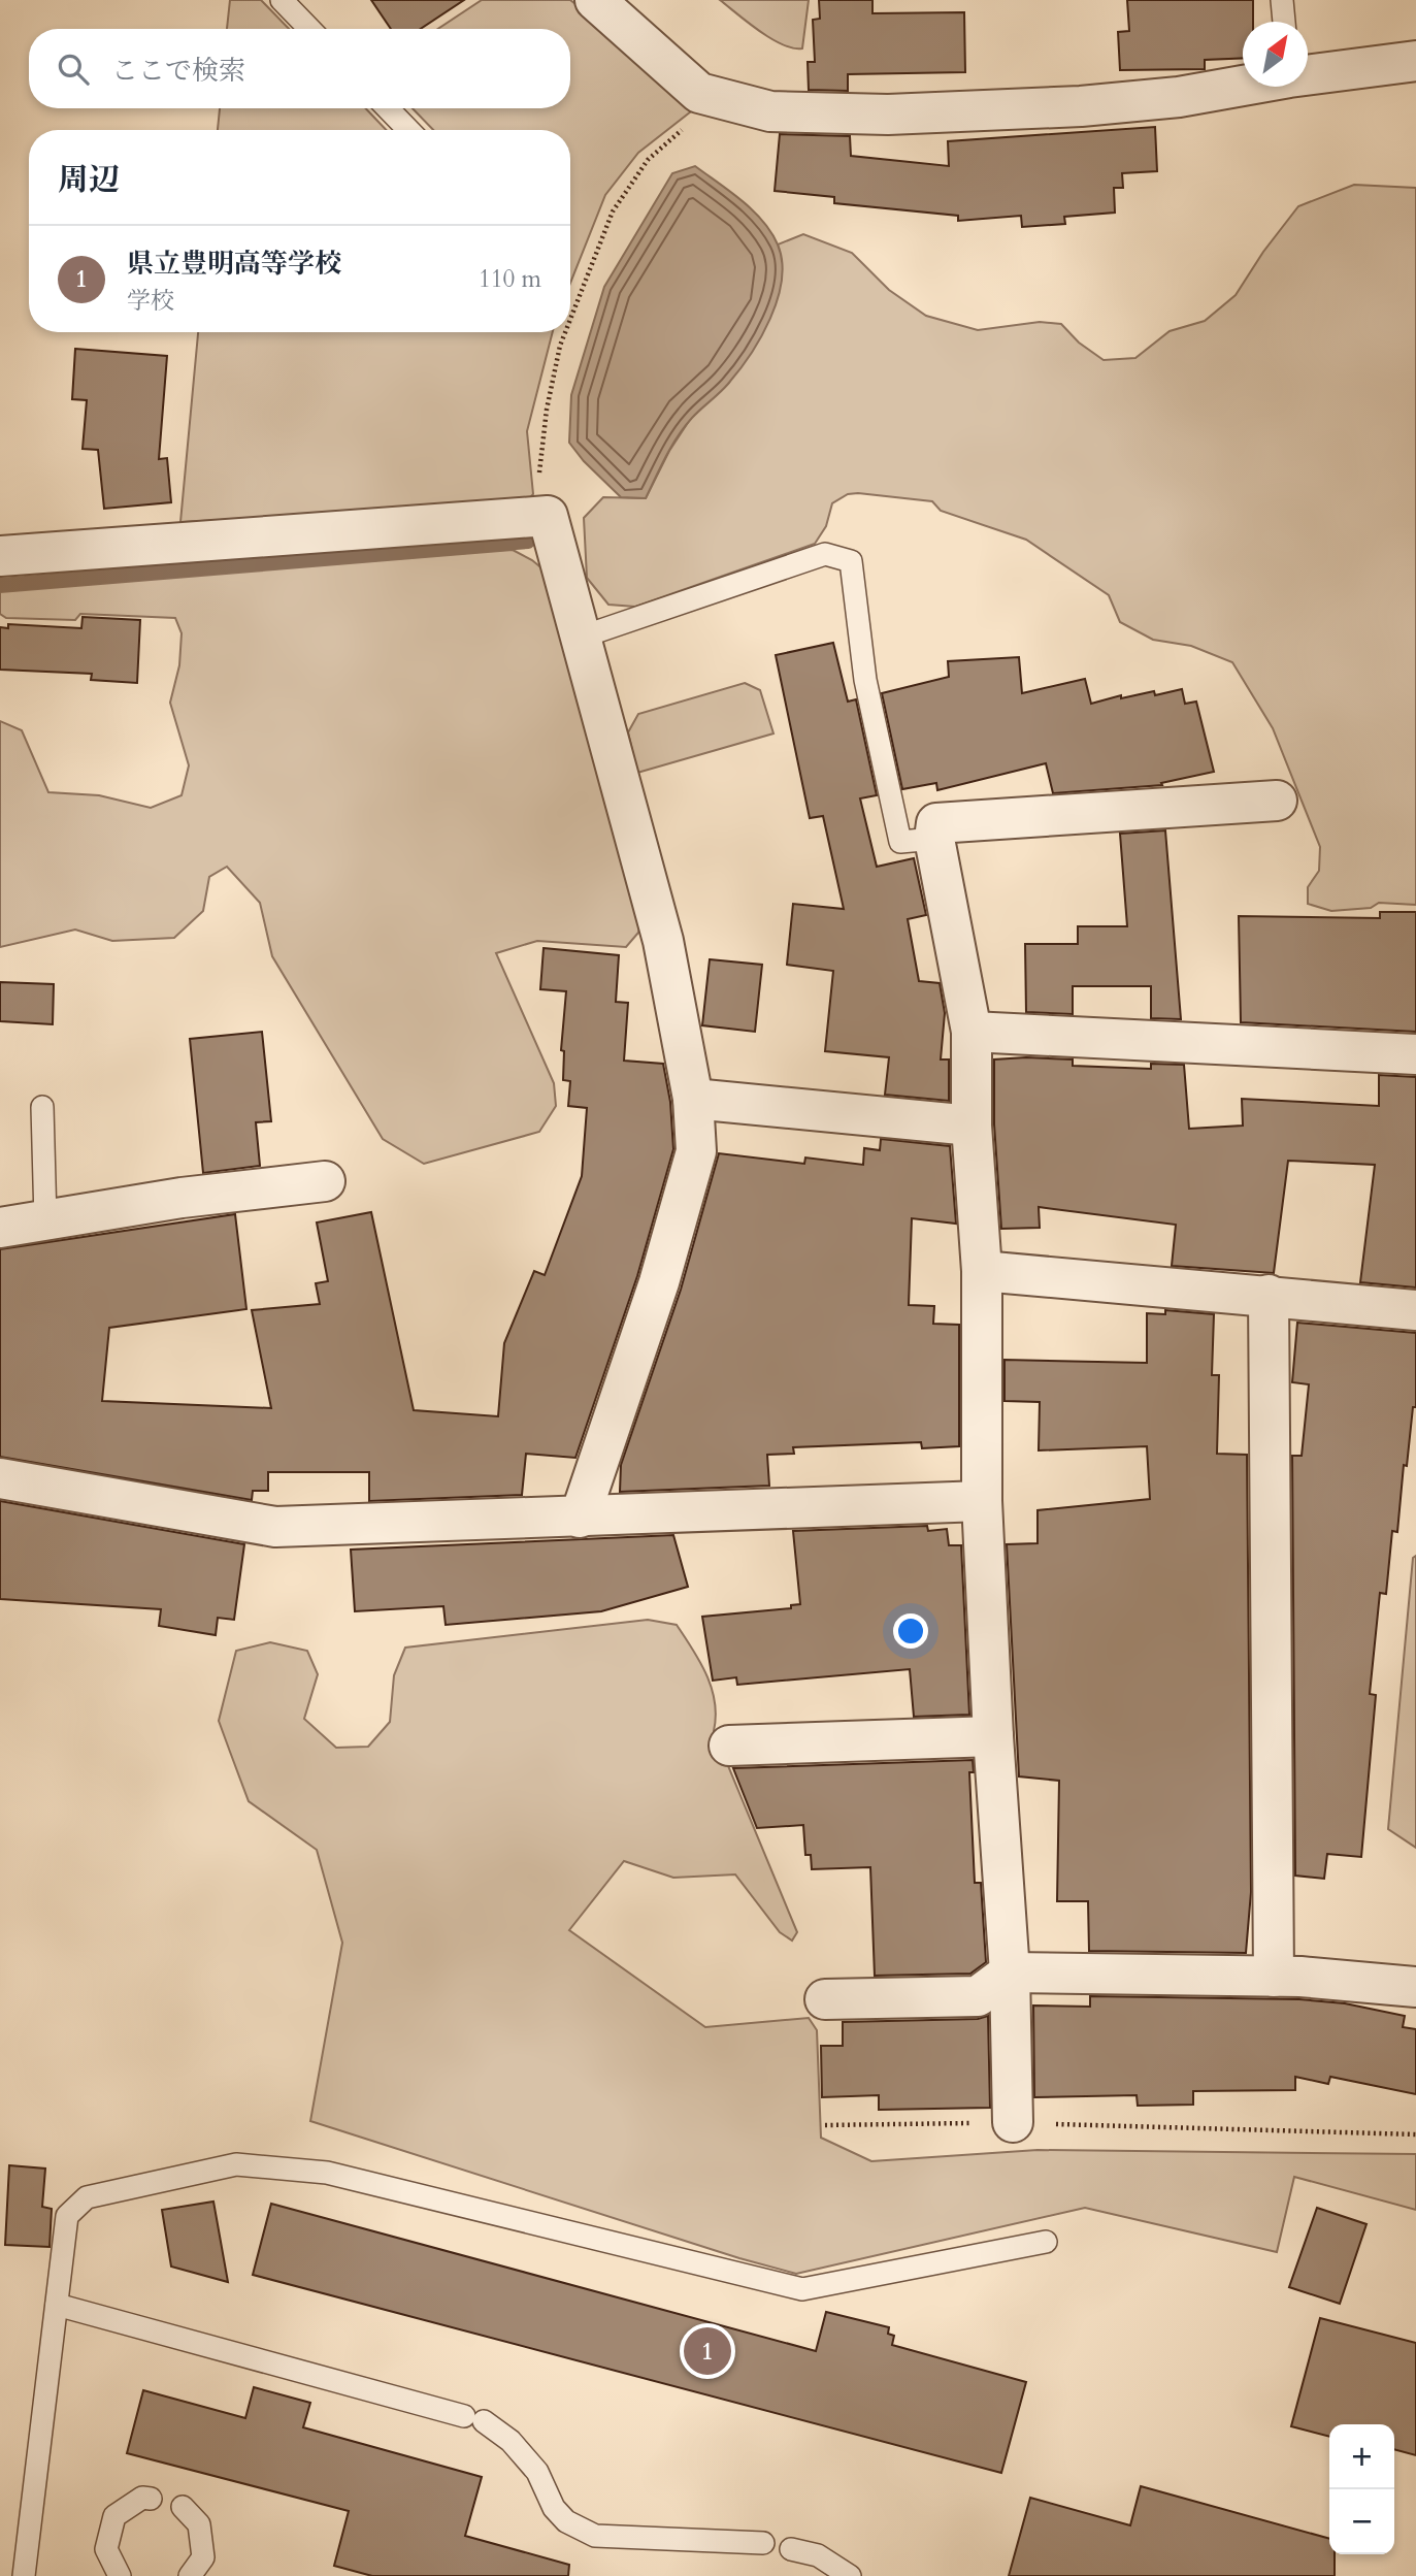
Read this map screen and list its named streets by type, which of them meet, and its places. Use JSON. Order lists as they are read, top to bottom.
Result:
{
  "north": "top right",
  "page": {
    "search": "ここで検索",
    "heading": "周辺",
    "list": [
      {
        "mark": "1",
        "name": "県立豊明高等学校",
        "note": "学校",
        "value": "110 m"
      }
    ],
    "pins": "1",
    "map_buttons": ["+", "−"]
  }
}
